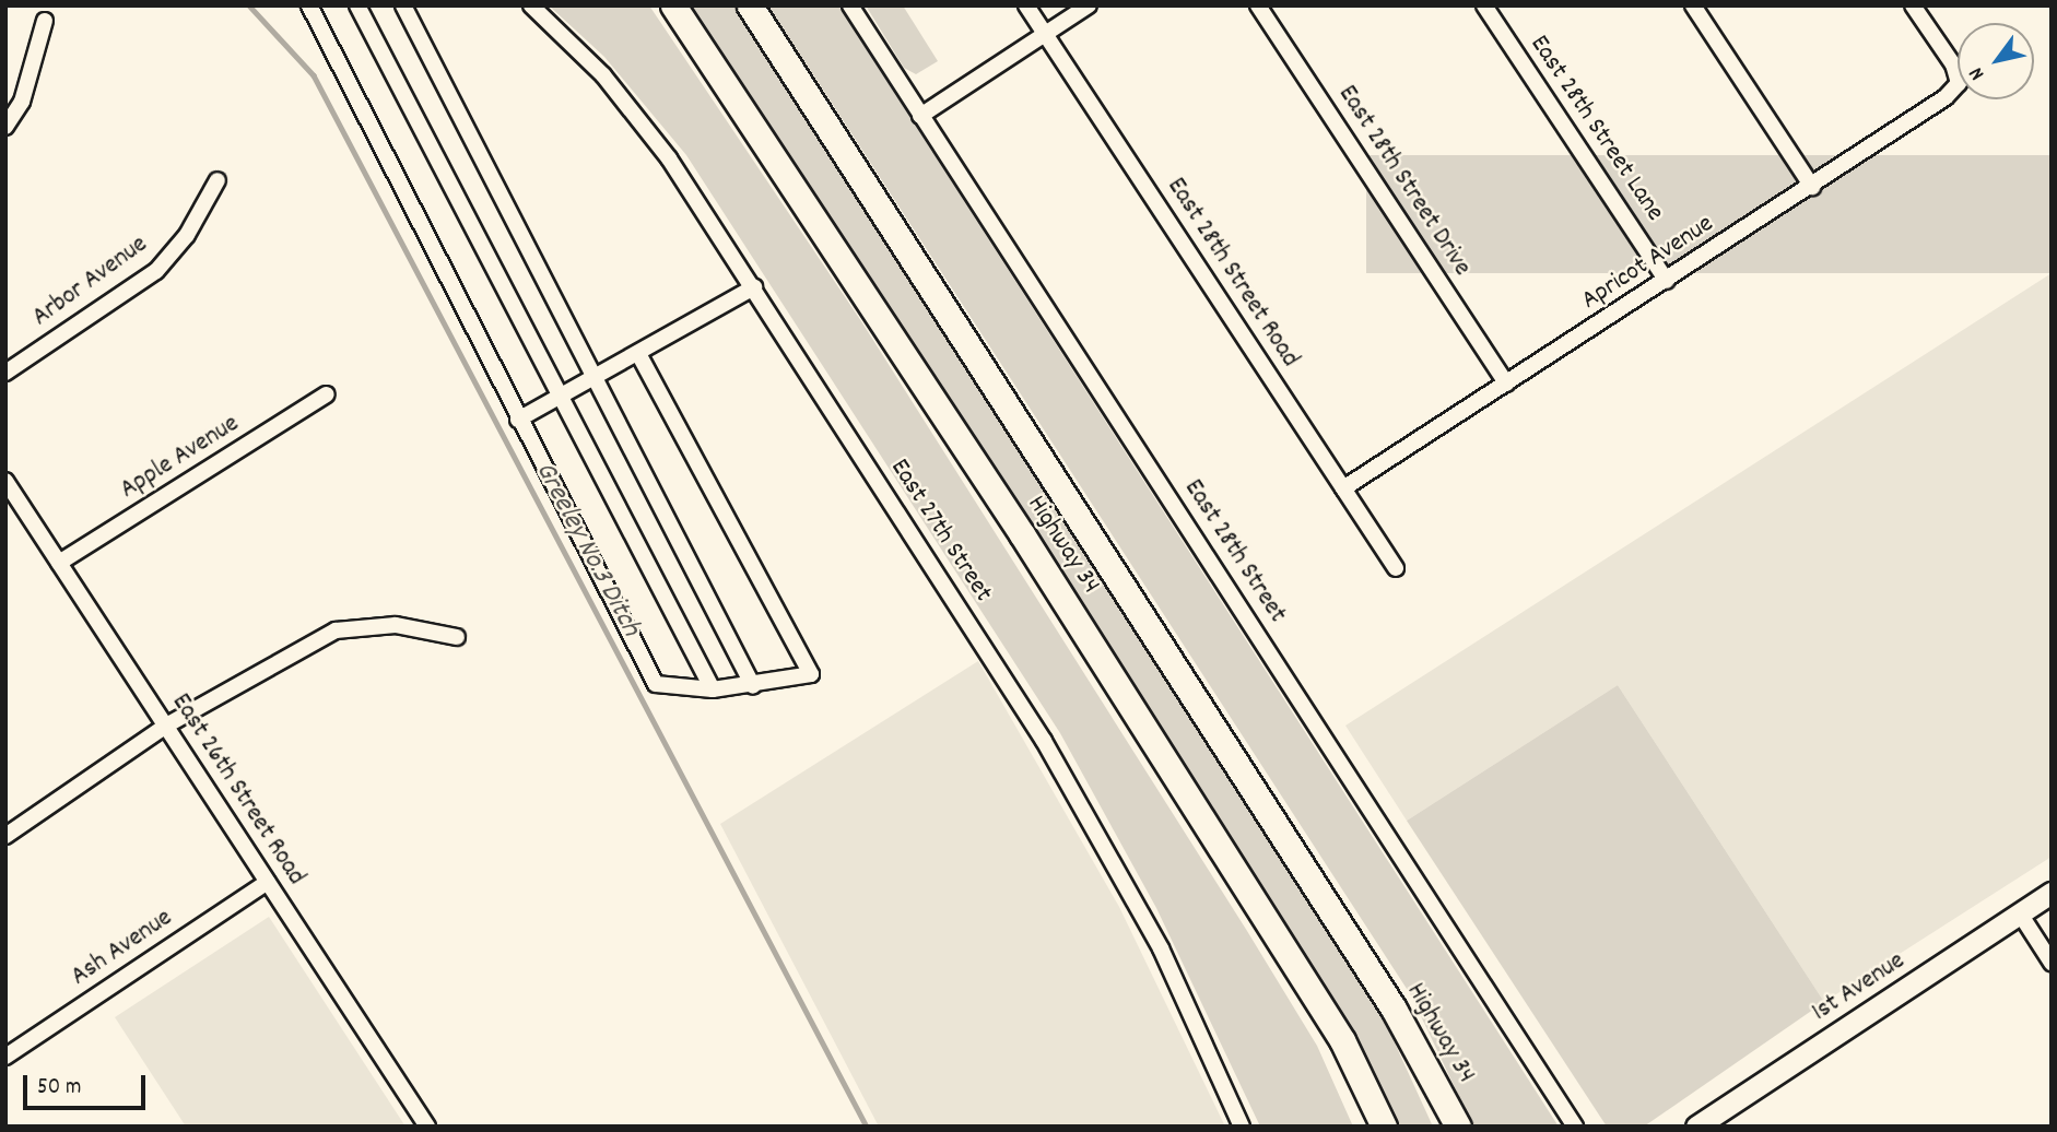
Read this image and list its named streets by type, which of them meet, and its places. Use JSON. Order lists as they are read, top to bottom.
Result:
{
  "streets": {
    "highway": ["Highway 34"],
    "main road": ["1st Avenue"],
    "street": [
      "East 28th Street Lane",
      "East 28th Street Drive",
      "Apricot Avenue",
      "East 28th Street Road",
      "Arbor Avenue",
      "Apple Avenue",
      "East 27th Street",
      "East 28th Street",
      "East 26th Street Road",
      "Ash Avenue"
    ]
  },
  "crossings": [
    ["East 28th Street Lane", "Apricot Avenue"],
    ["East 28th Street Drive", "Apricot Avenue"],
    ["Apricot Avenue", "East 28th Street Road"],
    ["Apple Avenue", "East 26th Street Road"],
    ["East 26th Street Road", "Ash Avenue"]
  ],
  "water": ["Greeley No.3 Ditch"],
  "scale_bar": "50 m",
  "north": "bottom left"
}
